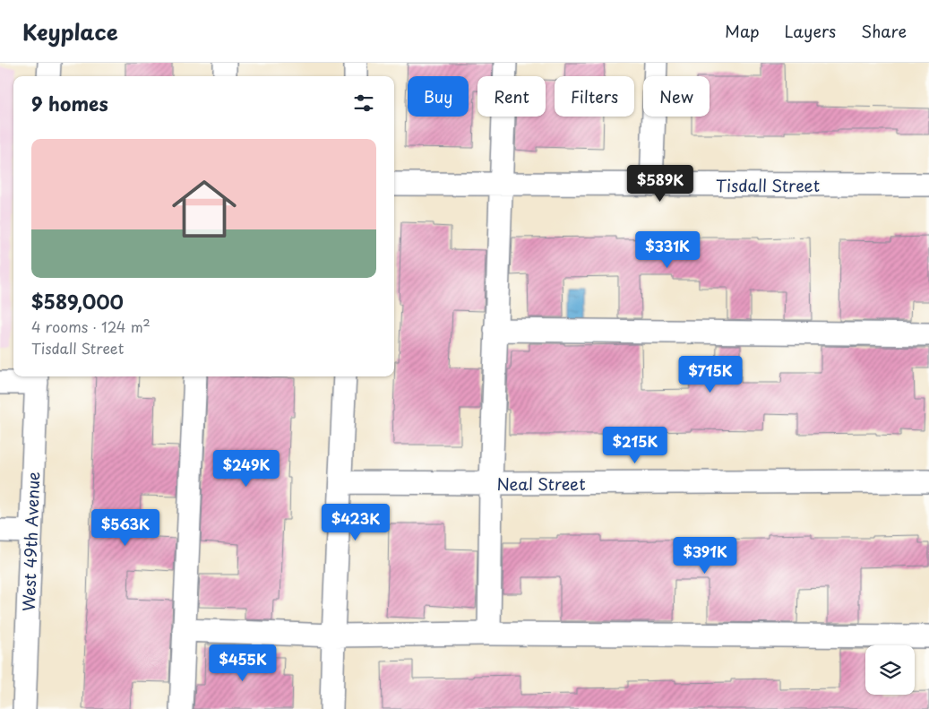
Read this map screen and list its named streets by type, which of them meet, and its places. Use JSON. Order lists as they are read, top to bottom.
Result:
{
  "streets": {
    "street": ["Tisdall Street", "Neal Street", "West 49th Avenue"]
  },
  "page": {
    "header": "Keyplace",
    "nav": ["Map", "Layers", "Share"],
    "chip": [
      "Buy",
      "Rent",
      "Filters",
      "New"
    ],
    "heading": "9 homes",
    "list": [
      {
        "name": "$589,000",
        "note": "4 rooms · 124 m² · Tisdall Street"
      }
    ],
    "price": [
      "$589K",
      "$331K",
      "$715K",
      "$215K",
      "$249K",
      "$423K",
      "$563K",
      "$391K",
      "$455K"
    ]
  }
}
